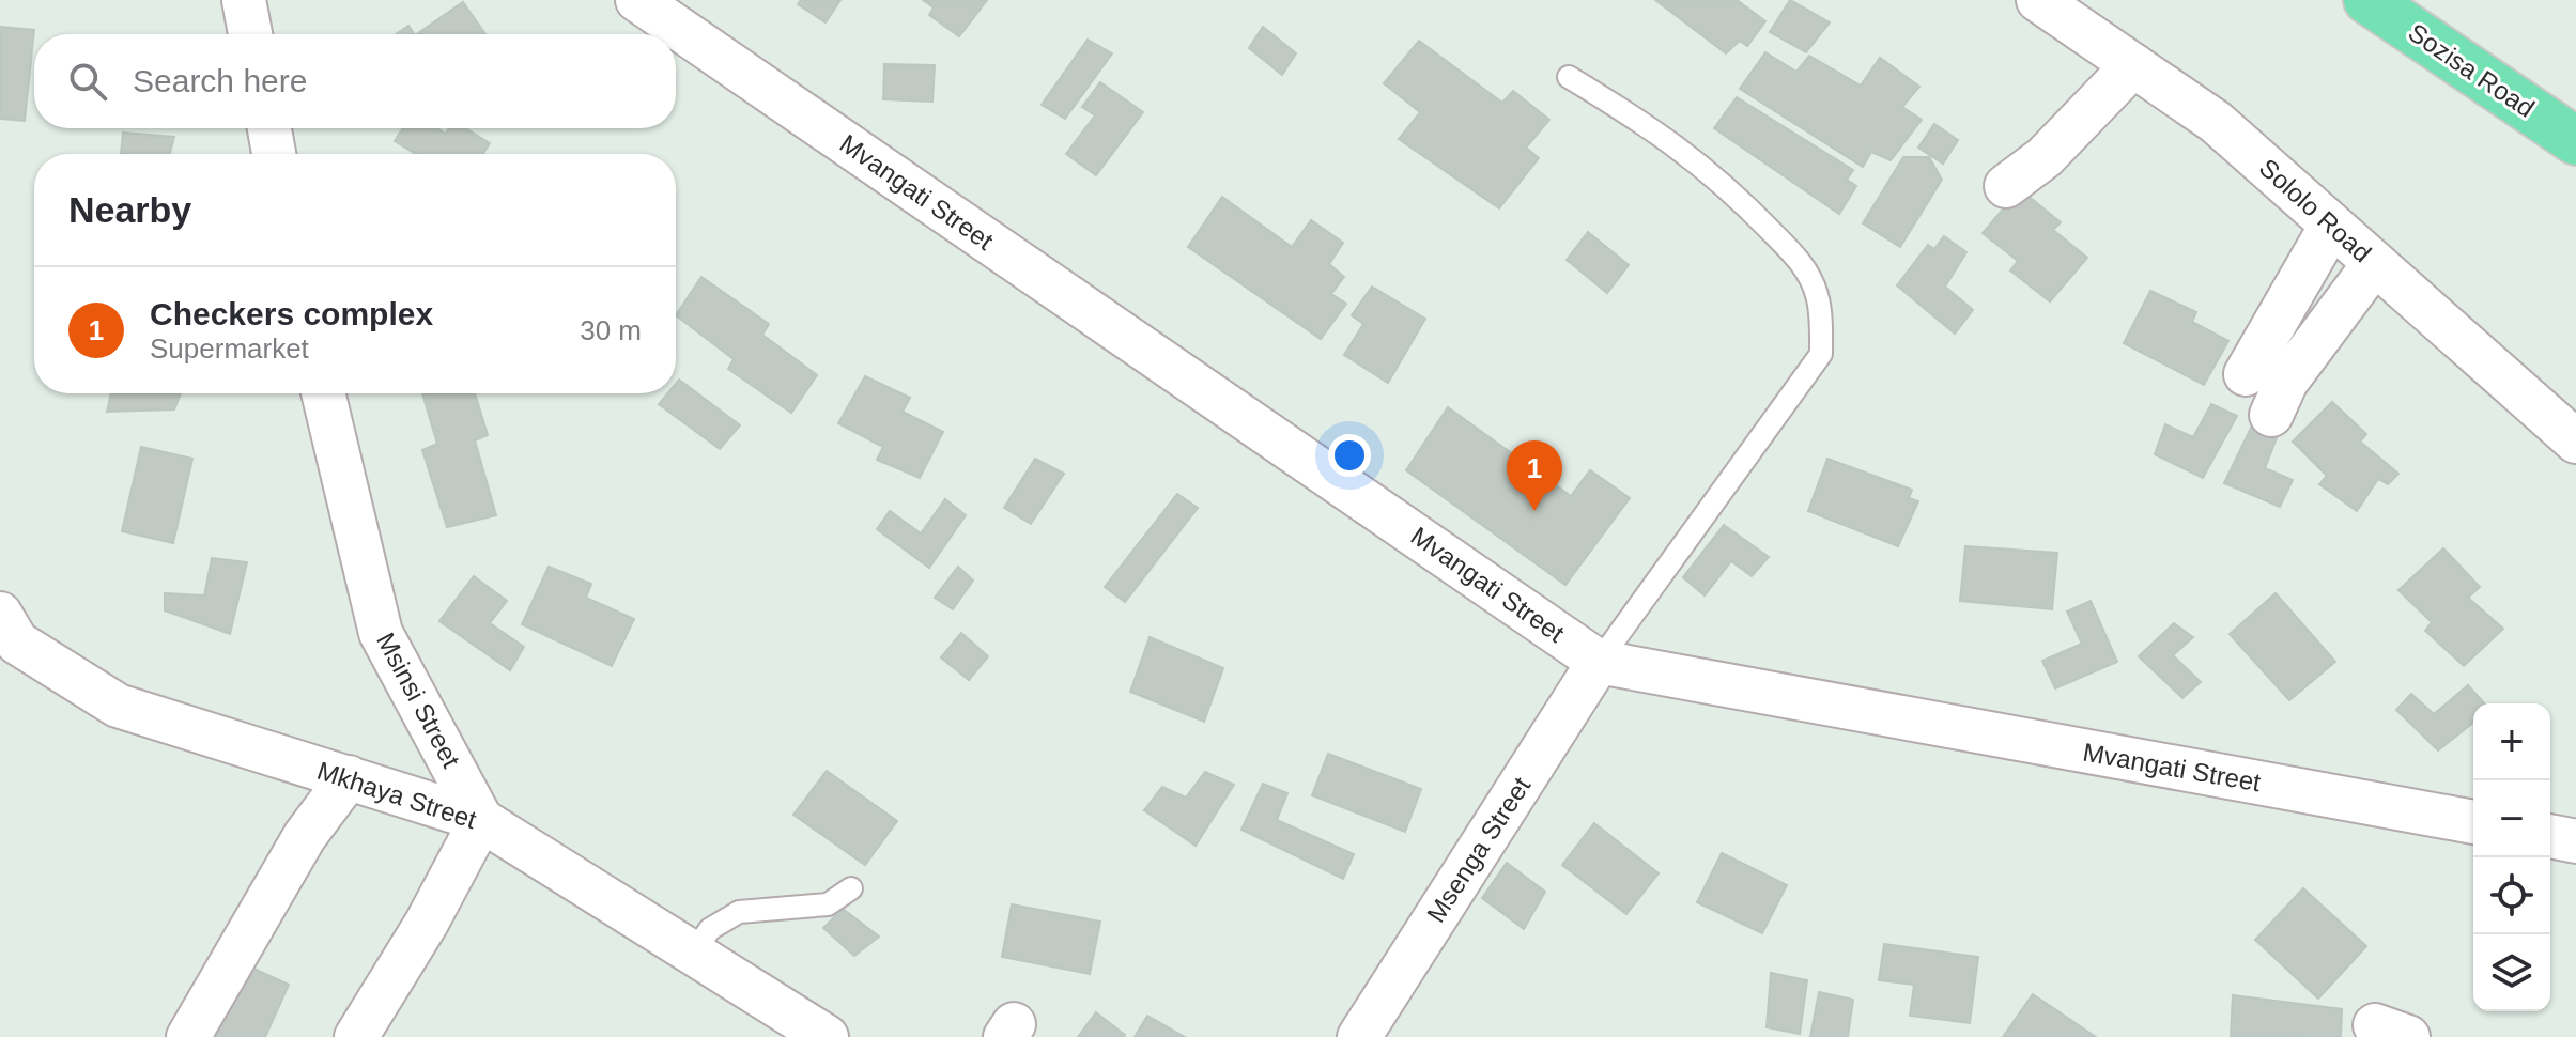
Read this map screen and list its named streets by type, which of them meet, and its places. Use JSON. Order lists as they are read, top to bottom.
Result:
{
  "streets": {
    "main road": ["Sozisa Road"],
    "street": [
      "Mvangati Street",
      "Sololo Road",
      "Msinsi Street",
      "Mkhaya Street",
      "Msenga Street"
    ]
  },
  "crossings": [
    ["Mvangati Street", "Msenga Street"],
    ["Msinsi Street", "Mkhaya Street"]
  ],
  "page": {
    "search": "Search here",
    "heading": "Nearby",
    "list": [
      {
        "mark": "1",
        "name": "Checkers complex",
        "note": "Supermarket",
        "value": "30 m"
      }
    ],
    "pins": "1",
    "map_buttons": ["+", "−"]
  }
}
